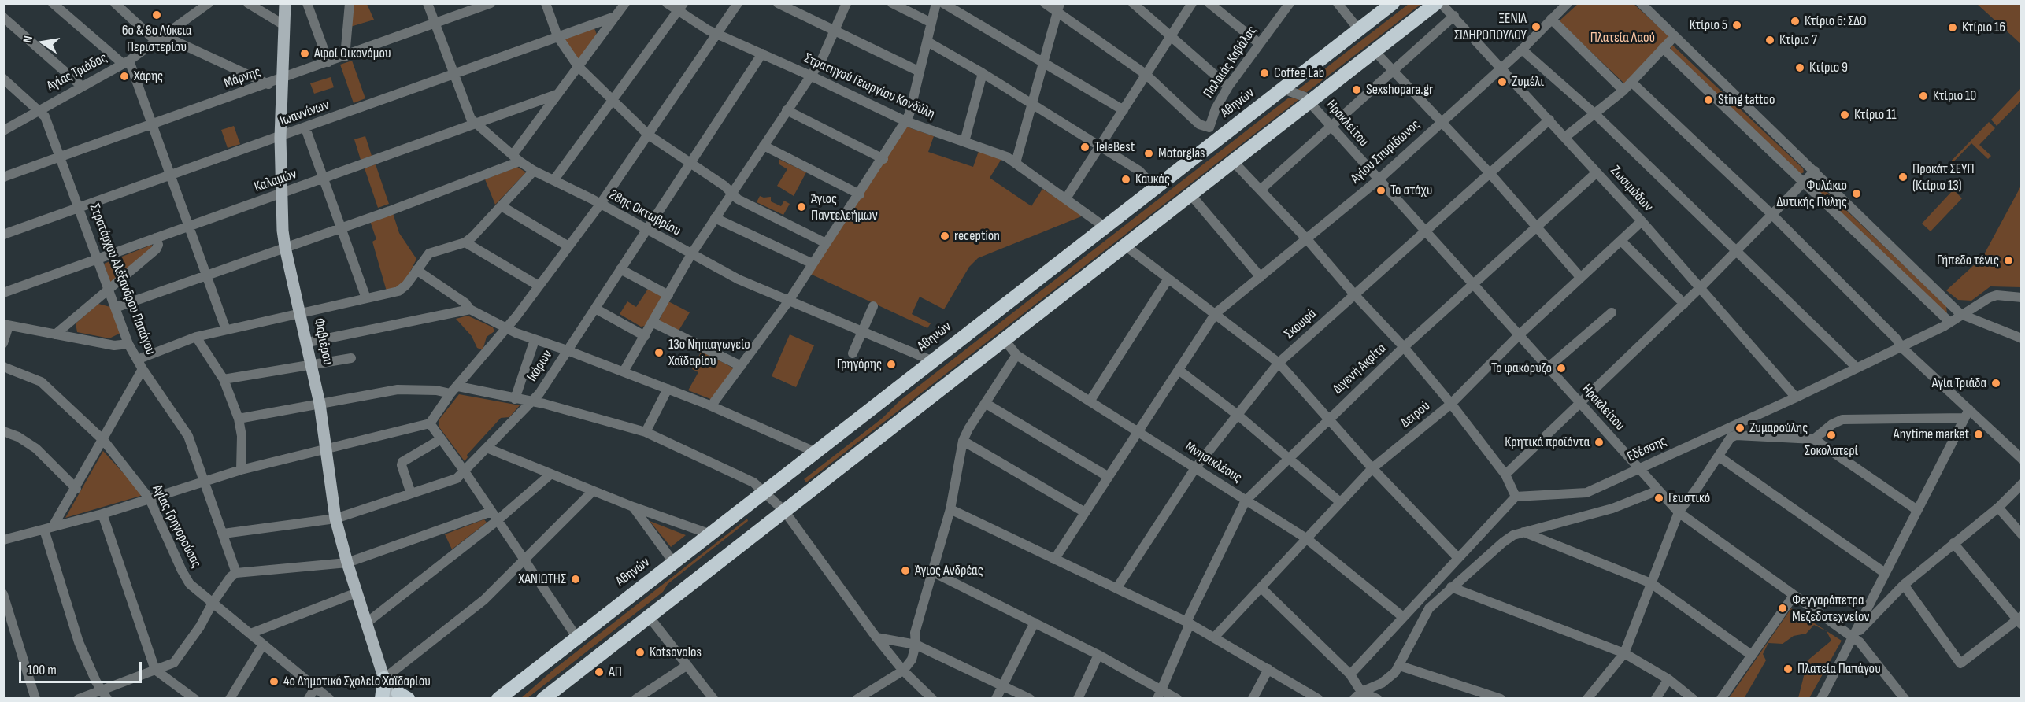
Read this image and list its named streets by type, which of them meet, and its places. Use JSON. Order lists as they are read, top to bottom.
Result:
{
  "streets": {
    "highway": ["Αθηνών"],
    "main road": ["Φαβιέρου"],
    "street": [
      "Παλαιάς Καβάλας",
      "Αγίας Τριάδος",
      "Μάρνης",
      "Στρατηγού Γεωργίου Κονδύλη",
      "Ιωαννίνων",
      "Ηρακλείτου",
      "Αγίου Σπυρίδωνος",
      "Καλαμών",
      "Ζωσιμάδων",
      "28ης Οκτωβρίου",
      "Στρατάρχου Αλέξανδρου Παπάγου",
      "Σκουφά",
      "Ικάρων",
      "Διγενή Ακρίτα",
      "Δειρού",
      "Εδέσσης",
      "Μνησικλέους",
      "Αγίας Γρηγορούσας"
    ]
  },
  "crossings": [
    ["Αγίας Τριάδος", "Στρατάρχου Αλέξανδρου Παπάγου"],
    ["Μάρνης", "28ης Οκτωβρίου"],
    ["Μάρνης", "Στρατάρχου Αλέξανδρου Παπάγου"],
    ["Μάρνης", "Φαβιέρου"],
    ["Στρατηγού Γεωργίου Κονδύλη", "Αθηνών"],
    ["Στρατηγού Γεωργίου Κονδύλη", "Ικάρων"],
    ["Αθηνών", "Ηρακλείτου"],
    ["Αθηνών", "28ης Οκτωβρίου"],
    ["Ιωαννίνων", "28ης Οκτωβρίου"],
    ["Ιωαννίνων", "Στρατάρχου Αλέξανδρου Παπάγου"],
    ["Ιωαννίνων", "Φαβιέρου"],
    ["Ηρακλείτου", "Αγίου Σπυρίδωνος"],
    ["Ηρακλείτου", "Σκουφά"],
    ["Ηρακλείτου", "Διγενή Ακρίτα"],
    ["Ηρακλείτου", "Δειρού"],
    ["Ηρακλείτου", "Εδέσσης"],
    ["Αγίου Σπυρίδωνος", "Ζωσιμάδων"],
    ["Αγίου Σπυρίδωνος", "Μνησικλέους"],
    ["Καλαμών", "28ης Οκτωβρίου"],
    ["Καλαμών", "Στρατάρχου Αλέξανδρου Παπάγου"],
    ["Καλαμών", "Φαβιέρου"],
    ["Ζωσιμάδων", "Σκουφά"],
    ["Ζωσιμάδων", "Διγενή Ακρίτα"],
    ["Ζωσιμάδων", "Δειρού"],
    ["Ζωσιμάδων", "Εδέσσης"],
    ["28ης Οκτωβρίου", "Ικάρων"],
    ["Στρατάρχου Αλέξανδρου Παπάγου", "Ικάρων"],
    ["Σκουφά", "Μνησικλέους"],
    ["Φαβιέρου", "Ικάρων"],
    ["Διγενή Ακρίτα", "Μνησικλέους"],
    ["Δειρού", "Μνησικλέους"]
  ],
  "parks": ["Πλατεία Λαού"],
  "places": [
    "6ο & 8ο Λύκεια Περιστερίου",
    "Κτίριο 6: ΣΔΟ",
    "Κτίριο 5",
    "ΞΕΝΙΑ ΣΙΔΗΡΟΠΟΥΛΟΥ",
    "Κτίριο 16",
    "Κτίριο 7",
    "Αφοί Οικονόμου",
    "Κτίριο 9",
    "Coffee Lab",
    "Χάρης",
    "Ζυμέλι",
    "Sexshopara.gr",
    "Κτίριο 10",
    "Sting tattoo",
    "Κτίριο 11",
    "TeleBest",
    "Motorglas",
    "Προκάτ ΣΕΥΠ (Κτίριο 13)",
    "Καυκάς",
    "Το στάχυ",
    "Φυλάκιο Δυτικής Πύλης",
    "Άγιος Παντελεήμων",
    "reception",
    "Γήπεδο τένις",
    "13ο Νηπιαγωγείο Χαϊδαρίου",
    "Γρηγόρης",
    "Το φακόρυζο",
    "Αγία Τριάδα",
    "Ζυμαρούλης",
    "Anytime market",
    "Σοκολατερί",
    "Κρητικά προϊόντα",
    "Γευστικό",
    "Άγιος Ανδρέας",
    "ΧΑΝΙΩΤΗΣ",
    "Φεγγαρόπετρα Μεζεδοτεχνείον",
    "Kotsovolos",
    "Πλατεία Παπάγου",
    "ΑΠ",
    "4ο Δημοτικό Σχολείο Χαϊδαρίου"
  ],
  "scale_bar": "100 m",
  "north": "left"
}
